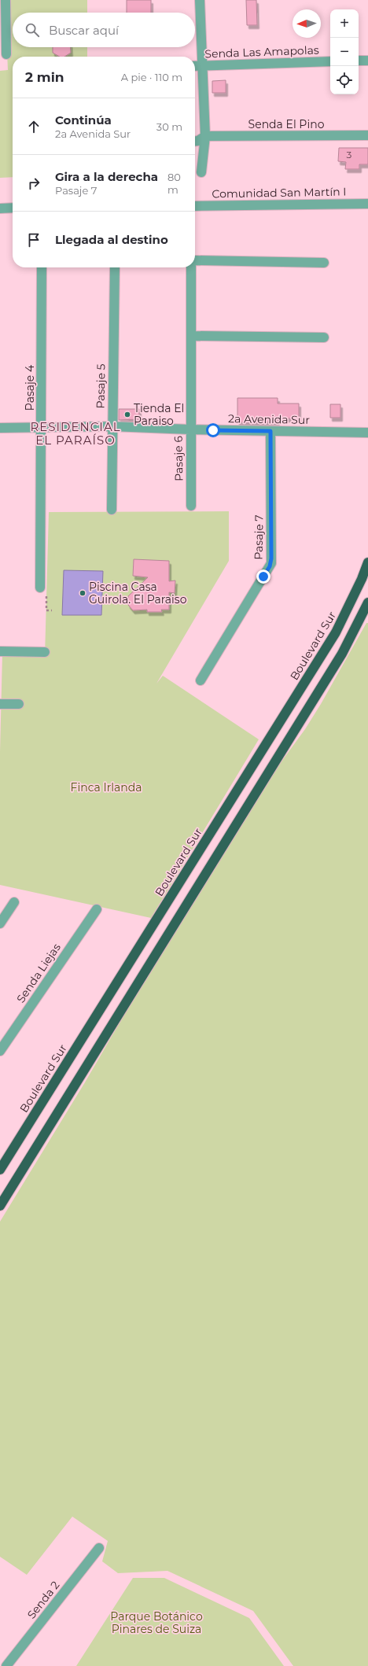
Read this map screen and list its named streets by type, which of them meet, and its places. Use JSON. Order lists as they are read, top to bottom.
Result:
{
  "streets": {
    "highway": ["Boulevard Sur"],
    "street": [
      "Senda Las Amapolas",
      "Senda El Pino",
      "Comunidad San Martín I",
      "Pasaje 5",
      "Pasaje 4",
      "2a Avenida Sur",
      "Pasaje 6",
      "Pasaje 7",
      "Senda Liejas",
      "Senda 2"
    ]
  },
  "crossings": [
    ["Pasaje 5", "2a Avenida Sur"],
    ["Pasaje 4", "2a Avenida Sur"],
    ["2a Avenida Sur", "Pasaje 6"],
    ["2a Avenida Sur", "Pasaje 7"]
  ],
  "districts": ["RESIDENCIAL EL PARAÍSO"],
  "parks": ["Finca Irlanda", "Parque Botánico Pinares de Suiza"],
  "places": ["Tienda El Paraiso", "Piscina Casa Guirola. El Paraiso"],
  "house_numbers": ["3"],
  "north": "left",
  "page": {
    "map_buttons": ["+", "−"],
    "search": "Buscar aquí",
    "heading": ["2 min", "A pie · 110 m"],
    "list": [
      ["Continúa", "2a Avenida Sur", "30 m"],
      ["Gira a la derecha", "Pasaje 7", "80 m"],
      "Llegada al destino"
    ]
  }
}
